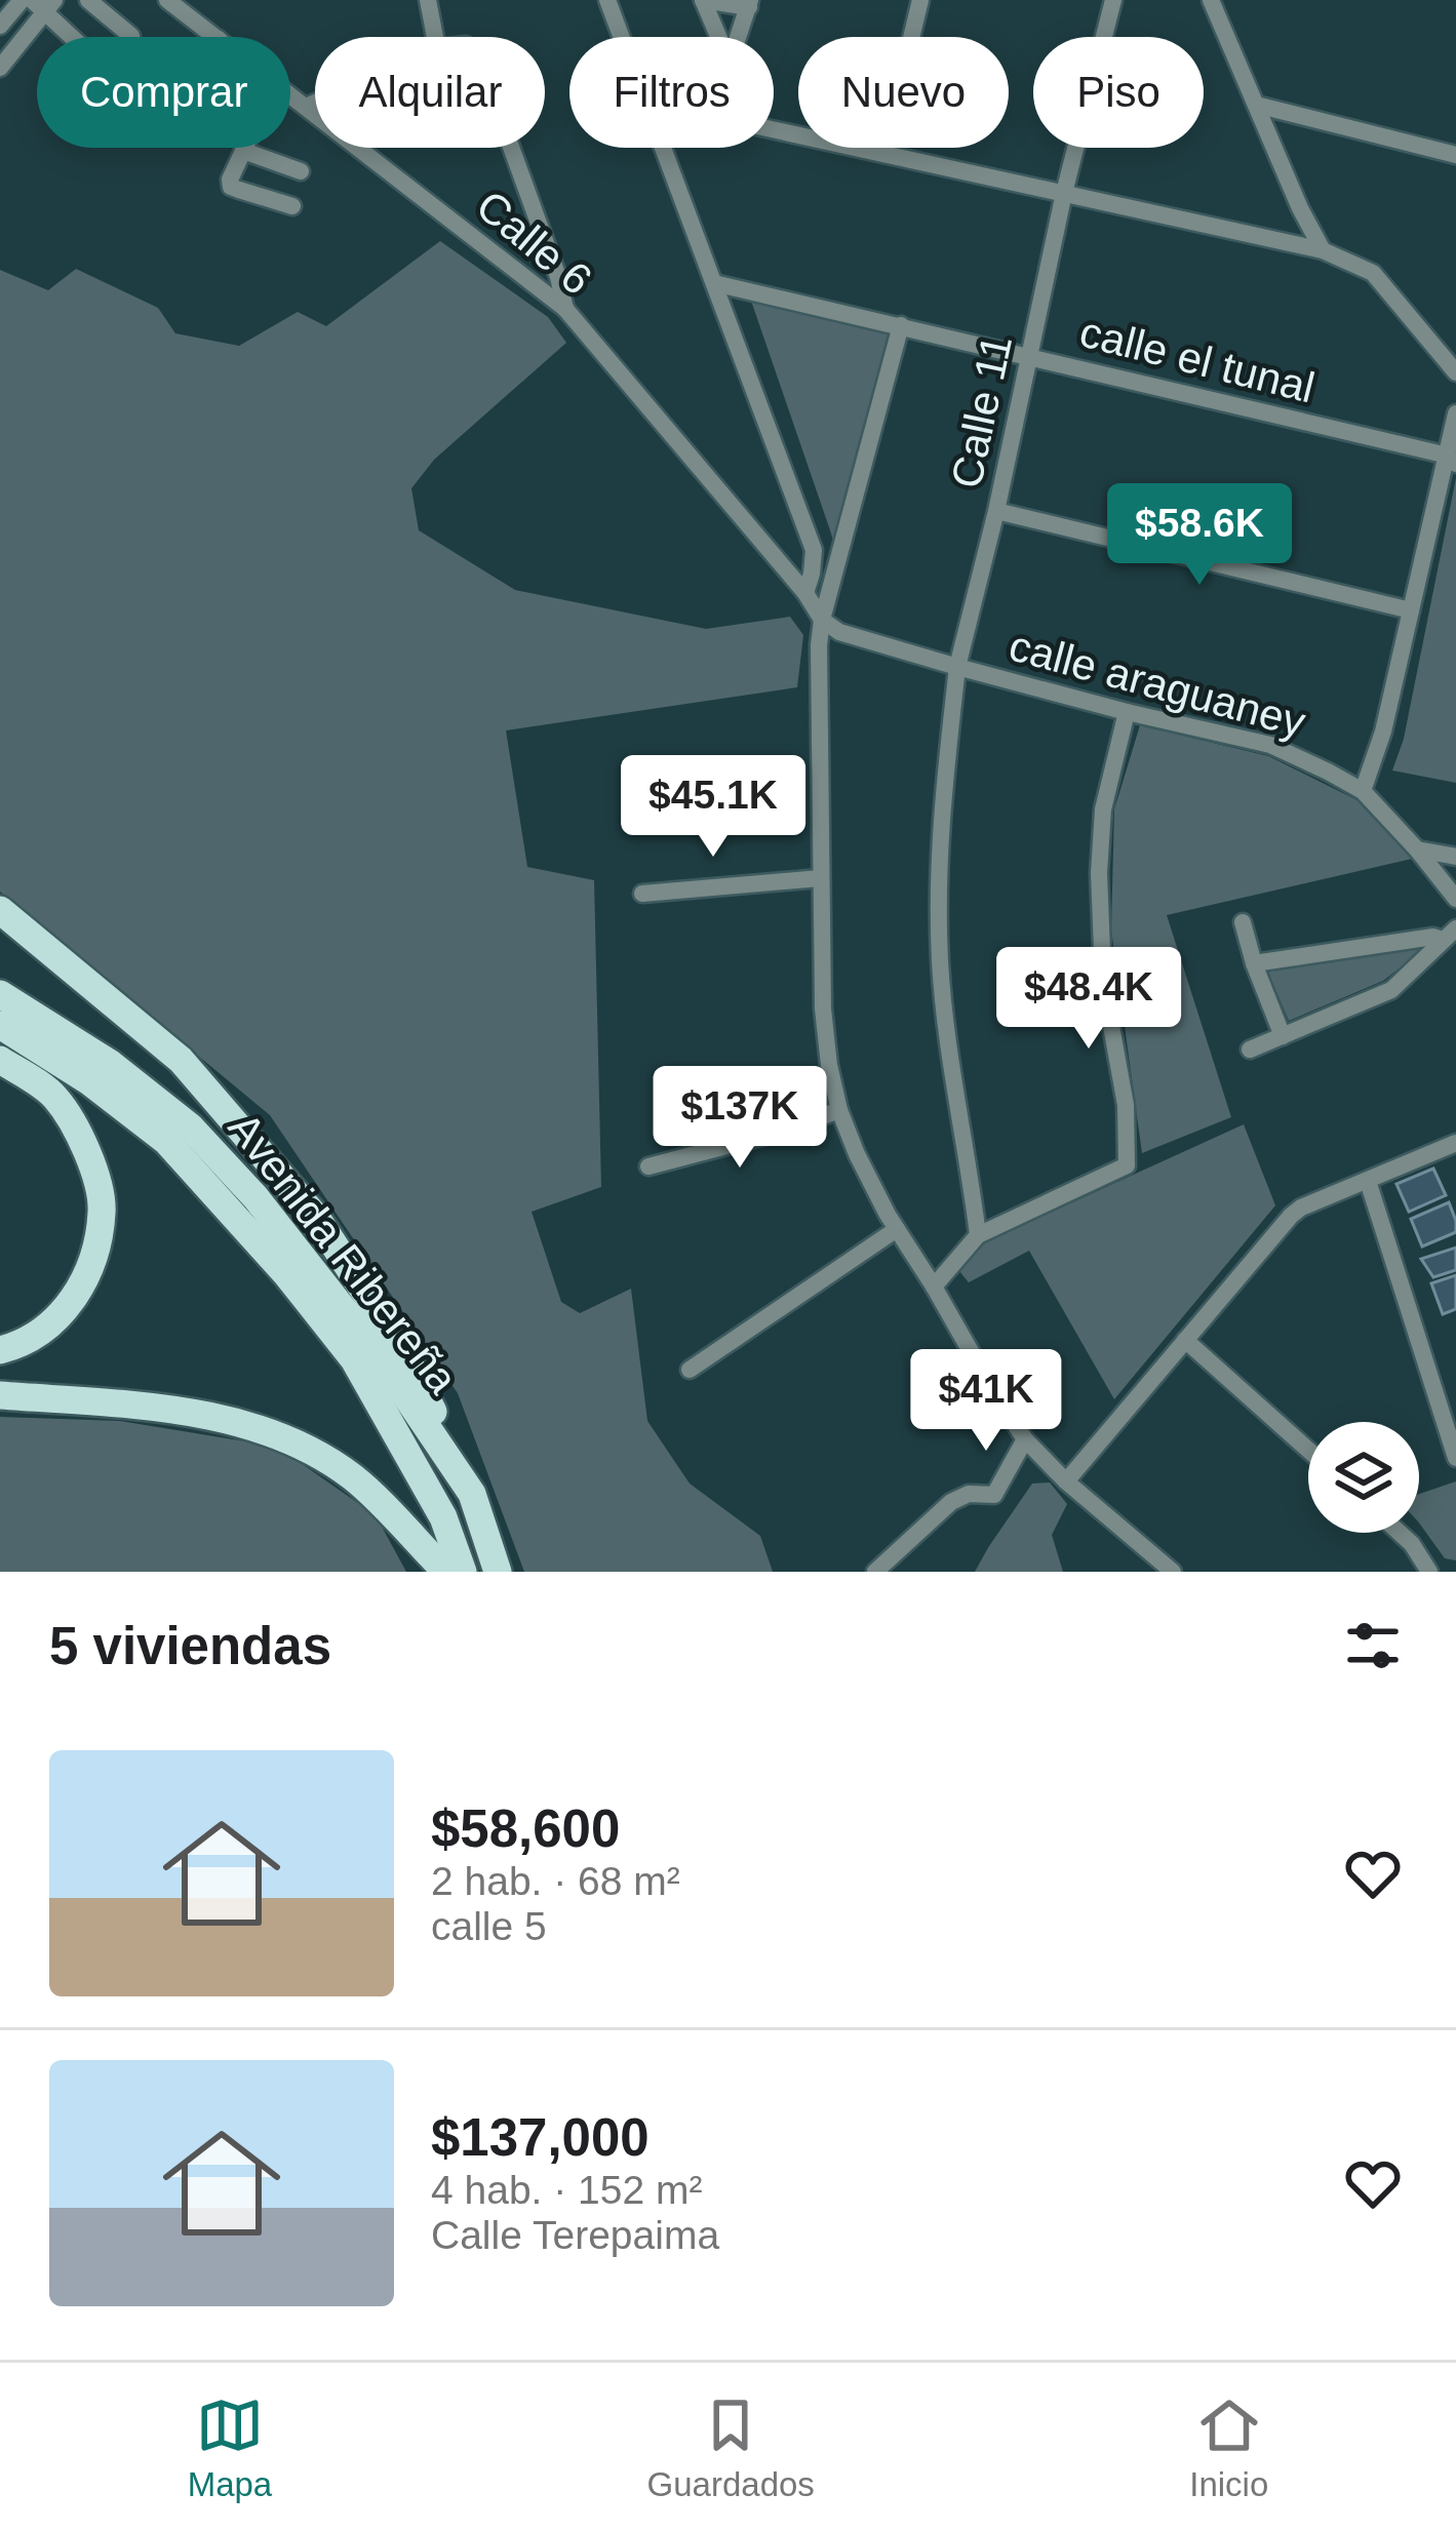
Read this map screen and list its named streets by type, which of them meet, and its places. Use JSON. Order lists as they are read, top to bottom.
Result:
{
  "streets": {
    "main road": ["Avenida Ribereña"],
    "street": [
      "Calle 6",
      "calle el tunal",
      "Calle 11",
      "calle araguaney"
    ]
  },
  "crossings": [
    ["calle el tunal", "Calle 11"],
    ["Calle 11", "calle araguaney"]
  ],
  "page": {
    "chip": [
      "Comprar",
      "Alquilar",
      "Filtros",
      "Nuevo",
      "Piso"
    ],
    "price": [
      "$58.6K",
      "$45.1K",
      "$48.4K",
      "$137K",
      "$41K"
    ],
    "heading": "5 viviendas",
    "list": [
      {
        "name": "$58,600",
        "note": "2 hab. · 68 m² · calle 5"
      },
      {
        "name": "$137,000",
        "note": "4 hab. · 152 m² · Calle Terepaima"
      }
    ],
    "tabs": ["Mapa", "Guardados", "Inicio"]
  }
}
